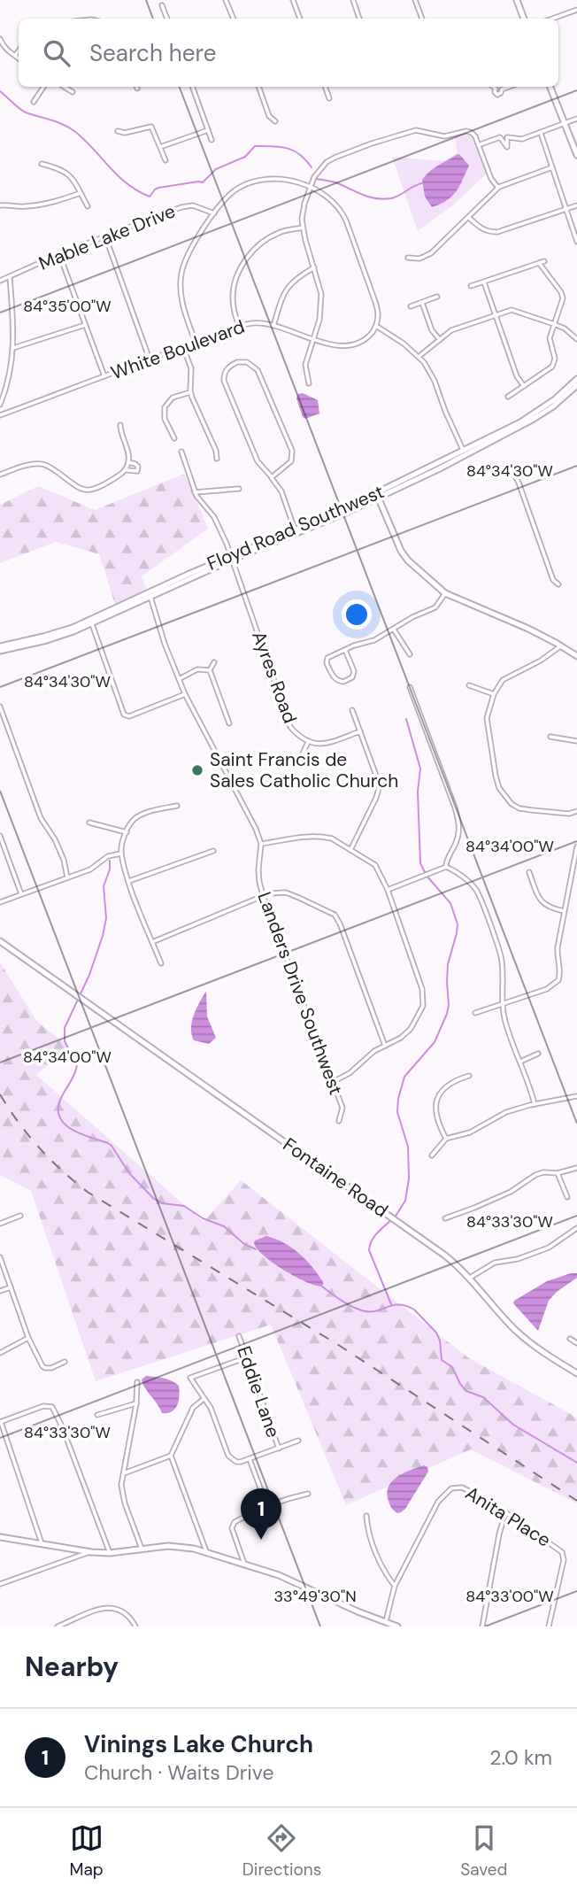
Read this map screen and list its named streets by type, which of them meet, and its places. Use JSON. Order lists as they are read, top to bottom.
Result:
{
  "streets": {
    "main road": ["Floyd Road Southwest", "Fontaine Road"],
    "street": [
      "Mable Lake Drive",
      "White Boulevard",
      "Ayres Road",
      "Landers Drive Southwest",
      "Eddie Lane",
      "Anita Place"
    ]
  },
  "crossings": [
    ["Floyd Road Southwest", "Ayres Road"],
    ["Floyd Road Southwest", "Landers Drive Southwest"]
  ],
  "places": ["Saint Francis de Sales Catholic Church"],
  "page": {
    "search": "Search here",
    "pins": "1",
    "heading": "Nearby",
    "list": [
      {
        "mark": "1",
        "name": "Vinings Lake Church",
        "note": "Church · Waits Drive",
        "value": "2.0 km"
      }
    ],
    "nav": ["Map", "Directions", "Saved"]
  },
  "coordinates": [
    "84°35'00\"W",
    "84°34'30\"W",
    "84°34'00\"W",
    "84°33'30\"W",
    "33°49'30\"N",
    "84°33'00\"W"
  ]
}
